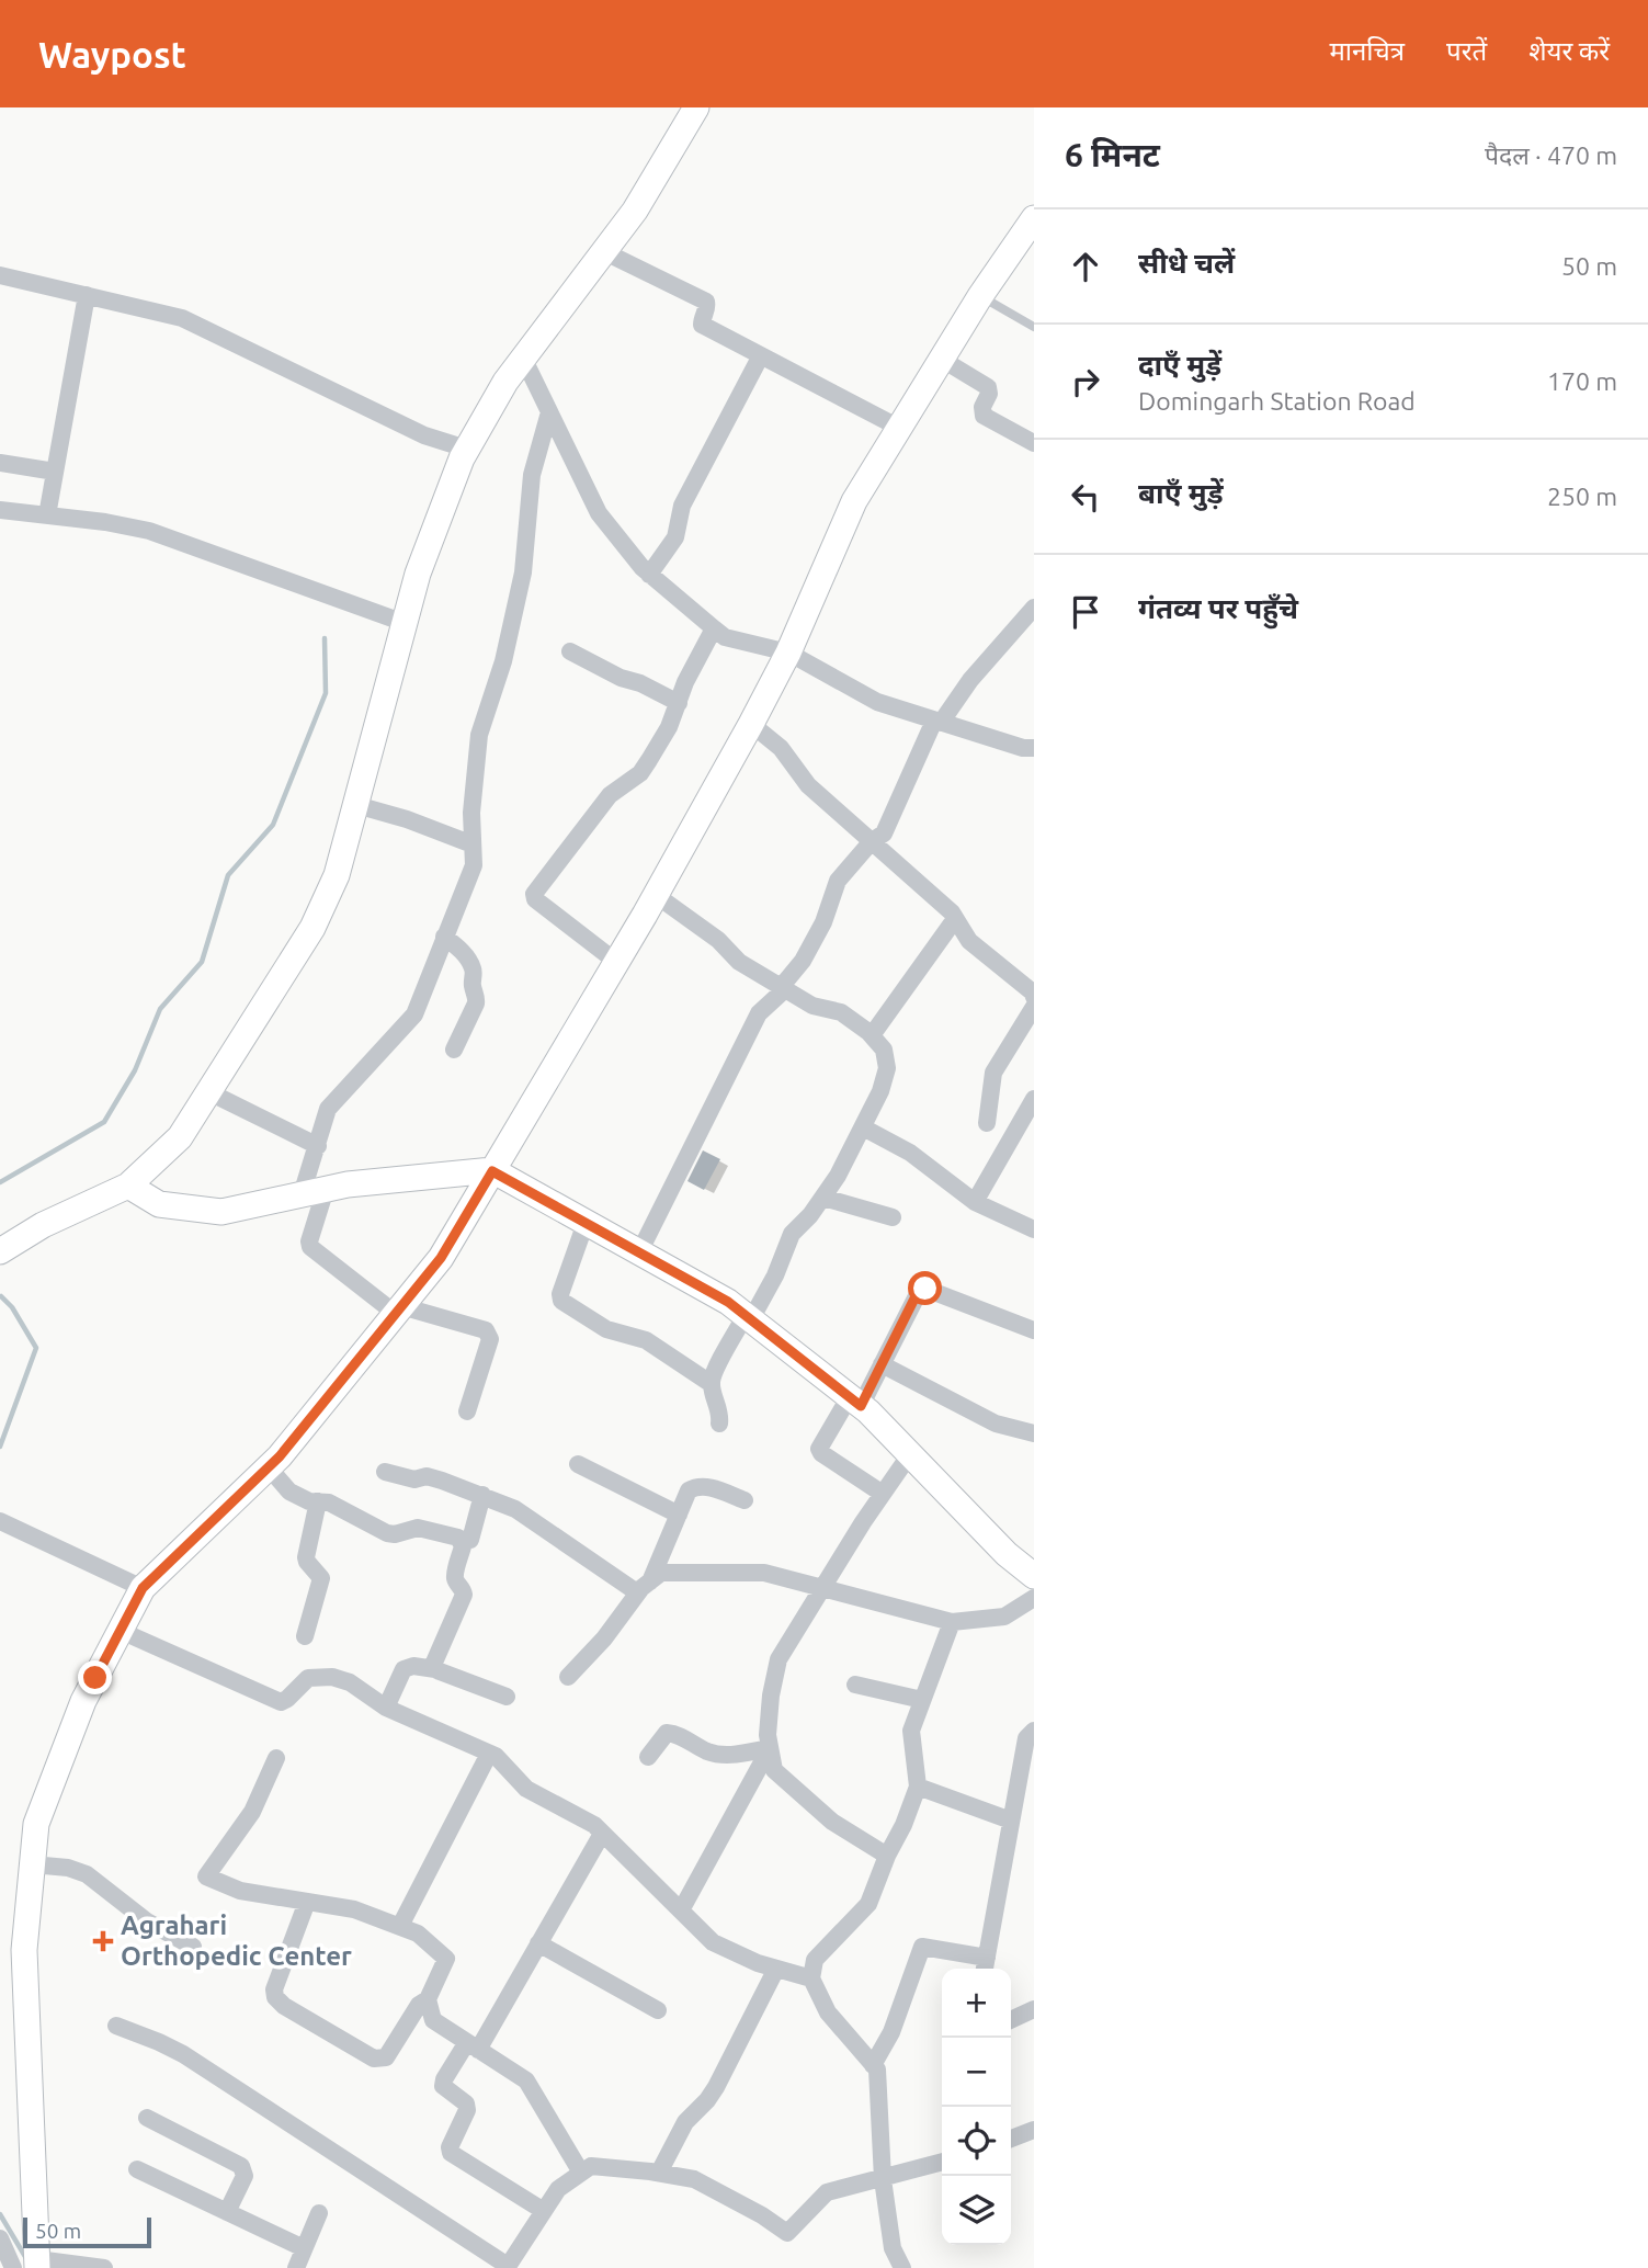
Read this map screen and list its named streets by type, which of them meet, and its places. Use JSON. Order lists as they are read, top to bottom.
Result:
{
  "places": {
    "health": ["Agrahari Orthopedic Center"]
  },
  "scale_bar": "50 m",
  "page": {
    "header": "Waypost",
    "nav": ["मानचित्र", "परतें", "शेयर करें"],
    "heading": ["6 मिनट", "पैदल · 470 m"],
    "list": [
      ["सीधे चलें", "50 m"],
      ["दाएँ मुड़ें", "Domingarh Station Road", "170 m"],
      ["बाएँ मुड़ें", "250 m"],
      "गंतव्य पर पहुँचे"
    ],
    "map_buttons": ["+", "−"],
    "scale": "50 m"
  }
}
